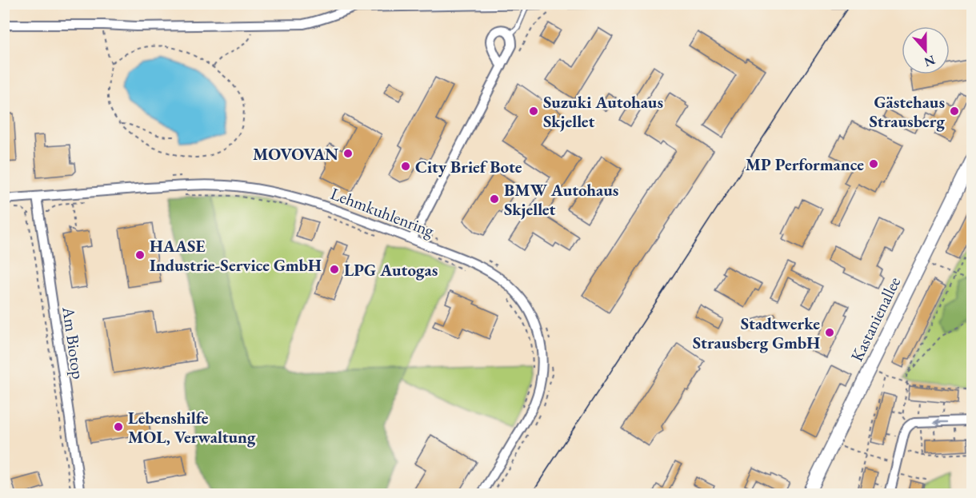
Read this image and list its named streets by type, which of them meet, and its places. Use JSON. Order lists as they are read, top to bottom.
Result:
{
  "streets": {
    "street": ["Lehmkuhlenring", "Kastanienallee", "Am Biotop"]
  },
  "crossings": [
    ["Lehmkuhlenring", "Am Biotop"]
  ],
  "places": [
    "Suzuki Autohaus Skjellet",
    "Gästehaus Strausberg",
    "MOVOVAN",
    "MP Performance",
    "City Brief Bote",
    "BMW Autohaus Skjellet",
    "HAASE Industrie-Service GmbH",
    "LPG Autogas",
    "Stadtwerke Strausberg GmbH",
    "Lebenshilfe MOL, Verwaltung"
  ],
  "north": "bottom"
}
